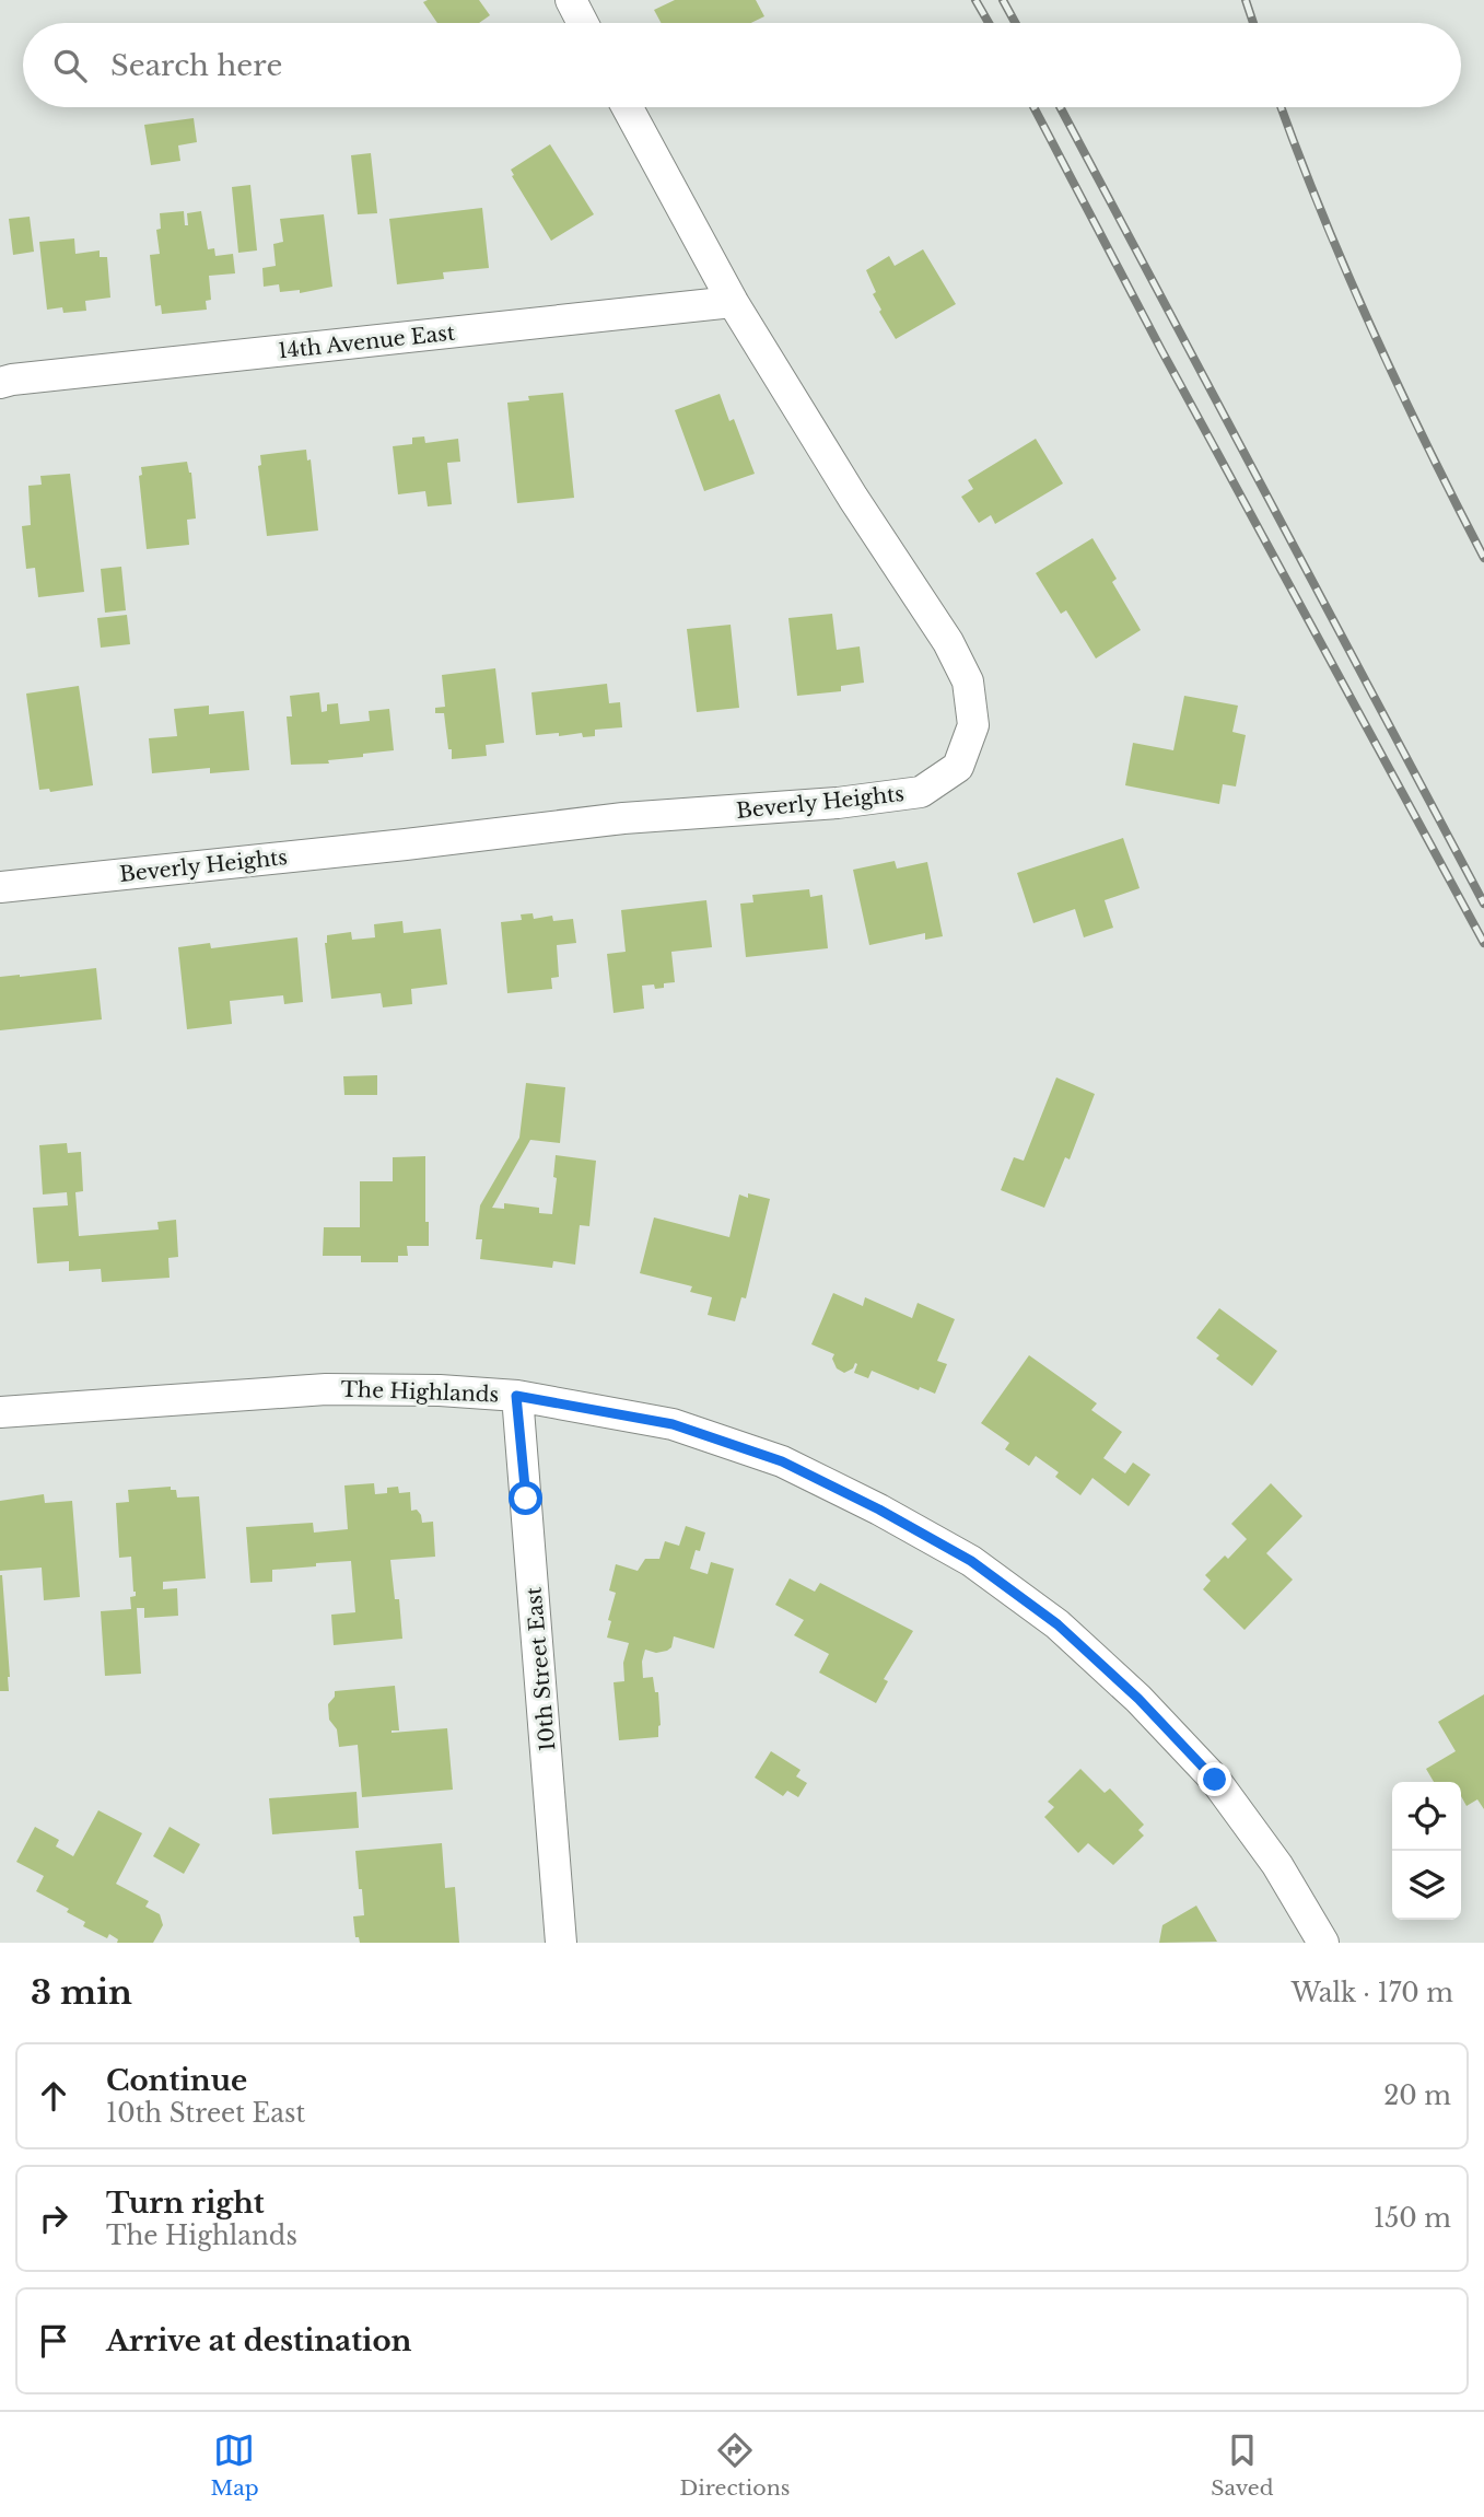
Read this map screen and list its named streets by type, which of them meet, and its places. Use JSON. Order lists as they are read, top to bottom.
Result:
{
  "streets": {
    "street": [
      "14th Avenue East",
      "Beverly Heights",
      "The Highlands",
      "10th Street East"
    ]
  },
  "crossings": [
    ["14th Avenue East", "Beverly Heights"],
    ["The Highlands", "10th Street East"]
  ],
  "page": {
    "search": "Search here",
    "heading": ["3 min", "Walk · 170 m"],
    "list": [
      ["Continue", "10th Street East", "20 m"],
      ["Turn right", "The Highlands", "150 m"],
      "Arrive at destination"
    ],
    "nav": ["Map", "Directions", "Saved"]
  }
}
